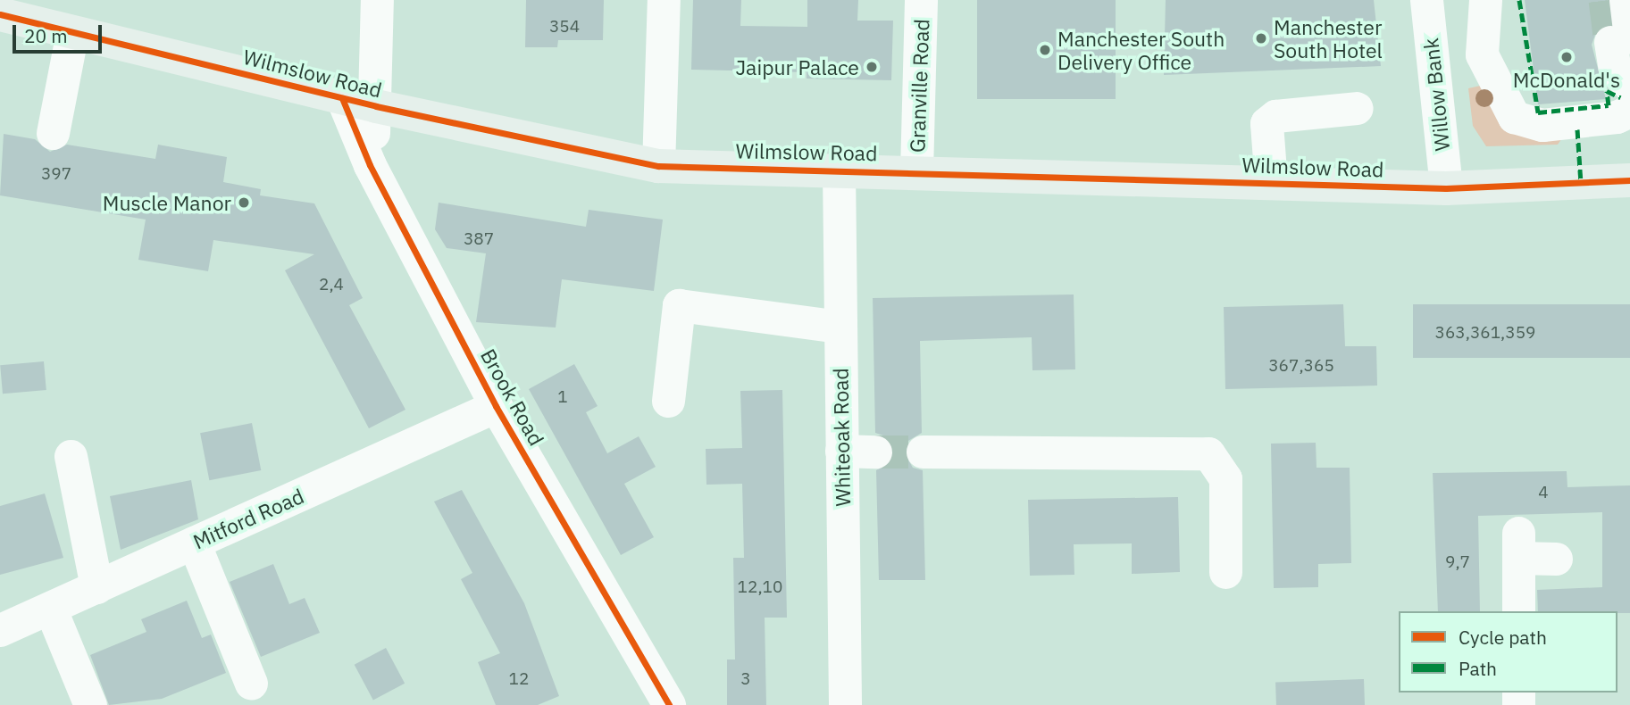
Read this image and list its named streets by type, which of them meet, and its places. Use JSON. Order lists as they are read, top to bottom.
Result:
{
  "streets": {
    "main road": ["Wilmslow Road"],
    "street": [
      "Granville Road",
      "Willow Bank",
      "Brook Road",
      "Whiteoak Road",
      "Mitford Road"
    ]
  },
  "crossings": [
    ["Wilmslow Road", "Granville Road"],
    ["Wilmslow Road", "Willow Bank"],
    ["Wilmslow Road", "Brook Road"],
    ["Wilmslow Road", "Whiteoak Road"],
    ["Brook Road", "Mitford Road"]
  ],
  "places": [
    "Manchester South Hotel",
    "Manchester South Delivery Office",
    "McDonald's",
    "Jaipur Palace",
    "Muscle Manor"
  ],
  "house_numbers": [
    "354",
    "397",
    "387",
    "2,4",
    "363,361,359",
    "367,365",
    "1",
    "4",
    "9,7",
    "12,10",
    "12",
    "3"
  ],
  "legend": ["Cycle path", "Path"],
  "scale_bar": "20 m"
}
